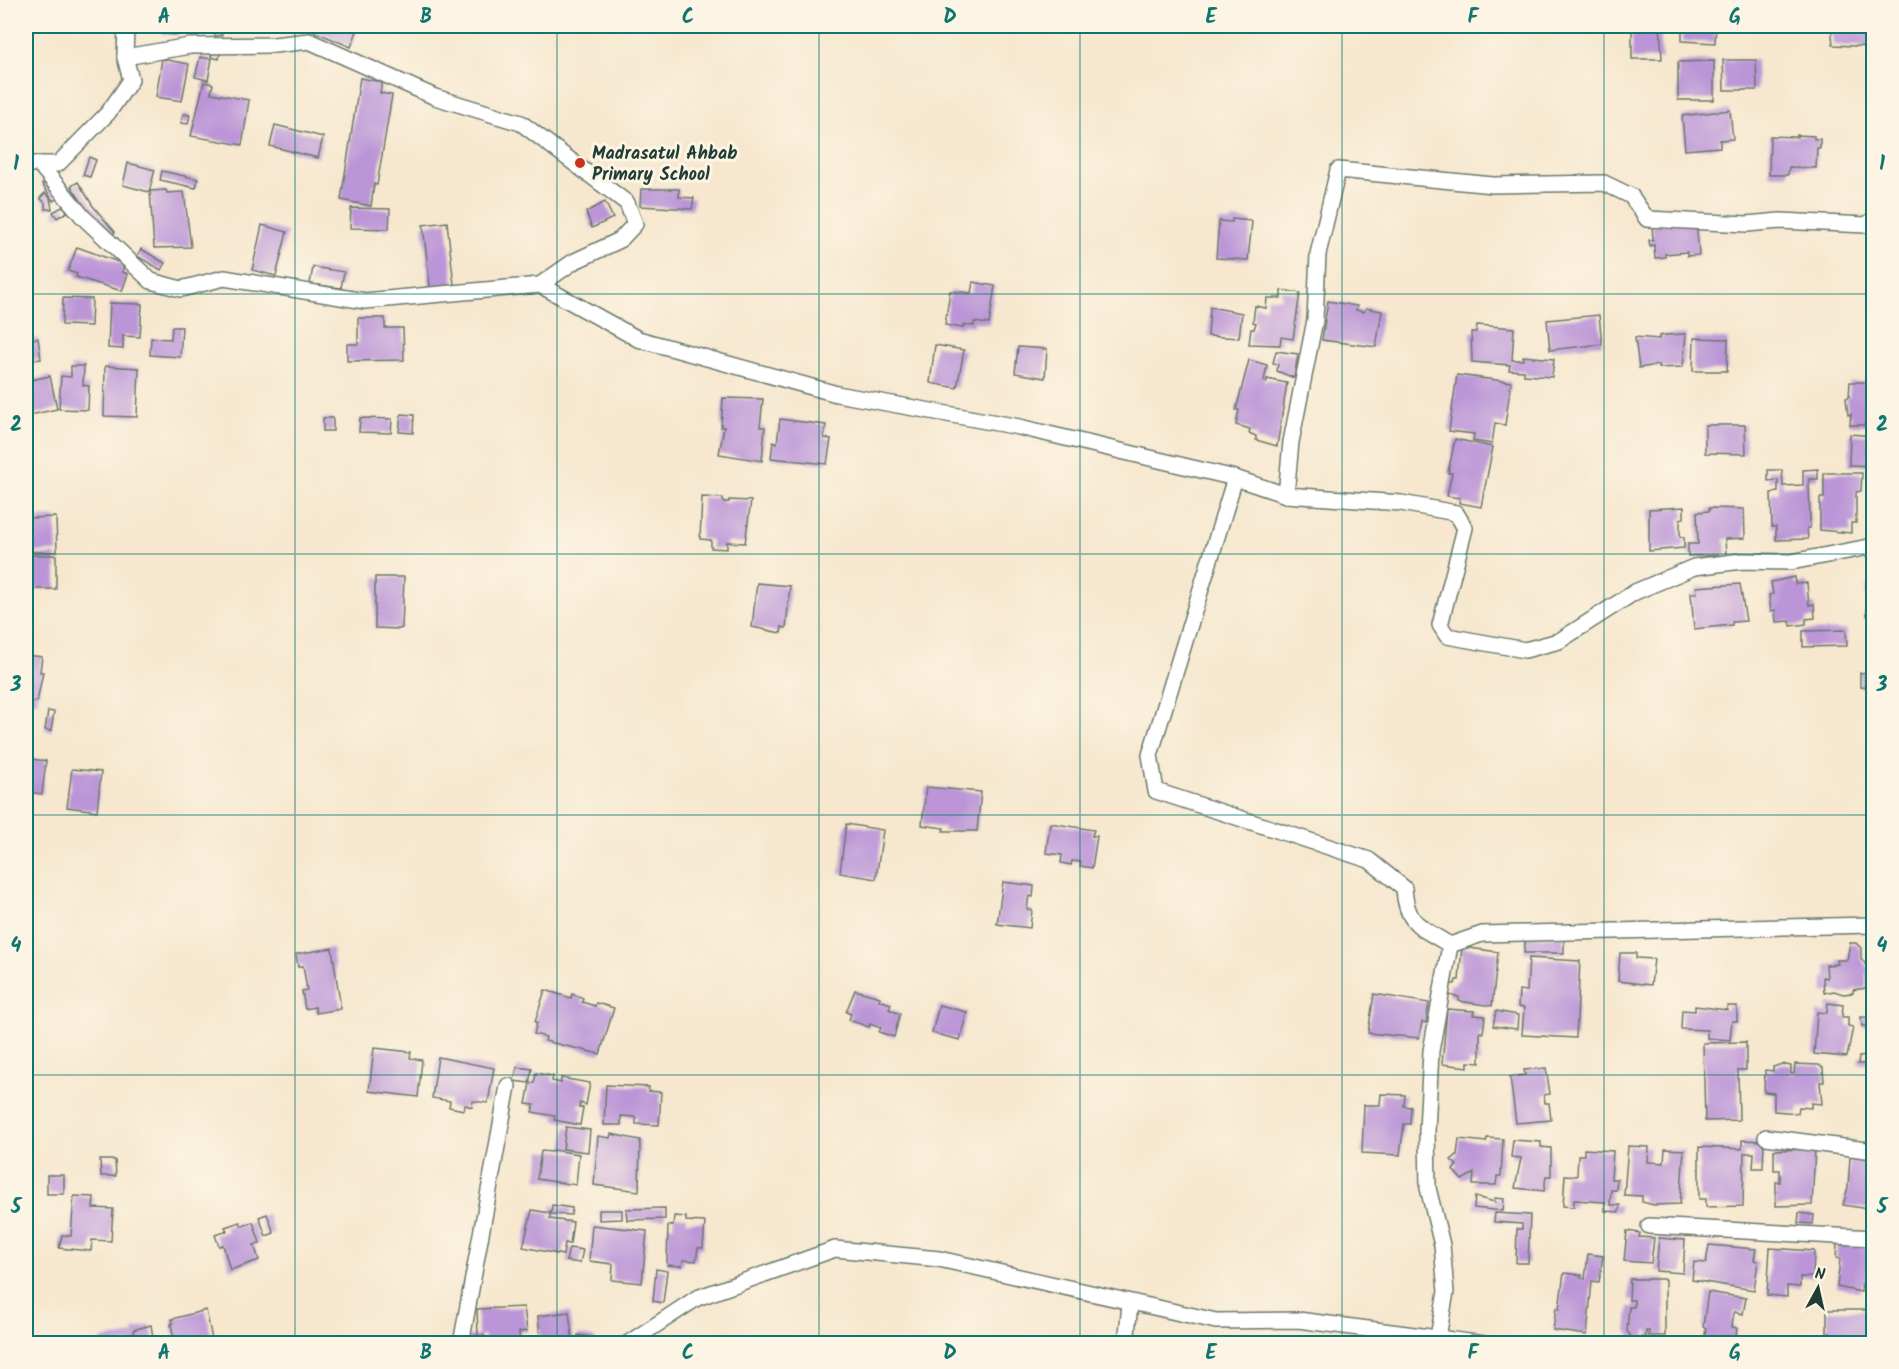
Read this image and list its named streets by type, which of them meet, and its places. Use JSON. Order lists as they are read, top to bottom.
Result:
{
  "places": ["Madrasatul Ahbab Primary School"],
  "north": "top",
  "grid": {
    "columns": [
      "A",
      "B",
      "C",
      "D",
      "E",
      "F",
      "G"
    ],
    "rows": [
      "1",
      "2",
      "3",
      "4",
      "5"
    ]
  }
}
